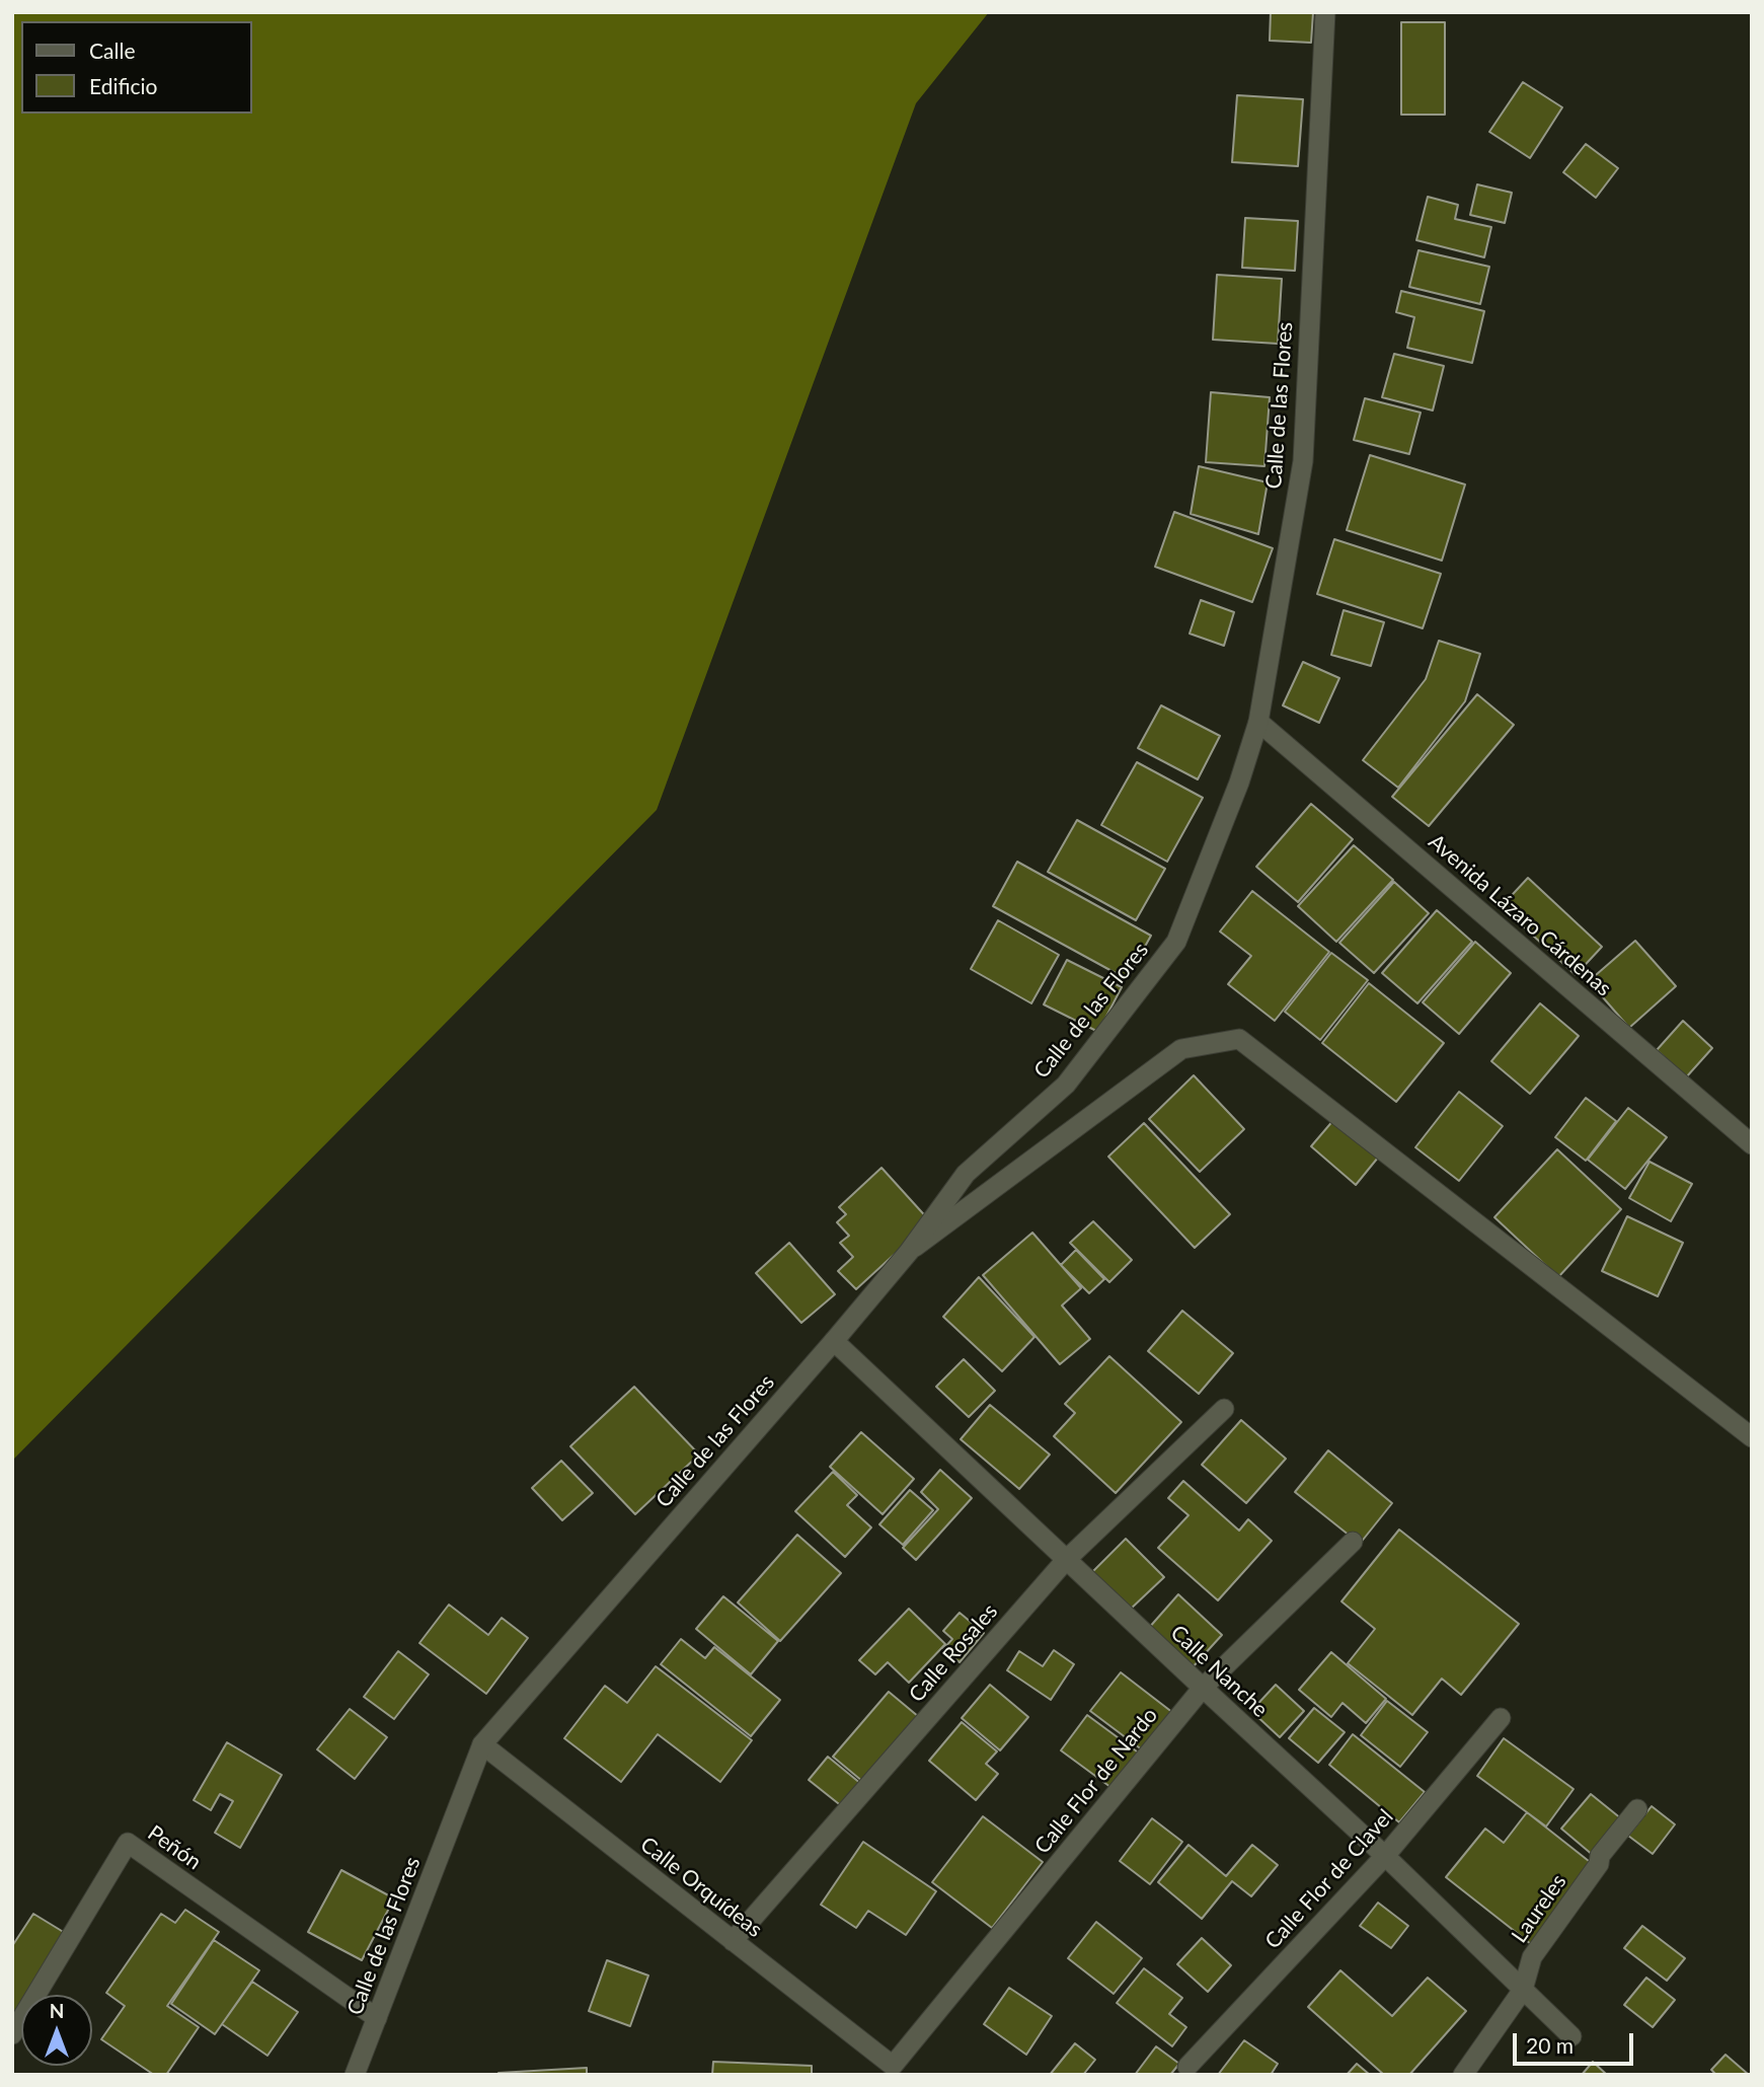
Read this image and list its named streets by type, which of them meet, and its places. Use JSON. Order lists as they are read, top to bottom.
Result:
{
  "streets": {
    "street": [
      "Calle de las Flores",
      "Avenida Lázaro Cárdenas",
      "Calle Rosales",
      "Calle Nanche",
      "Calle Flor de Nardo",
      "Peñón",
      "Calle Flor de Clavel",
      "Calle Orquídeas",
      "Laureles"
    ]
  },
  "crossings": [
    ["Calle de las Flores", "Avenida Lázaro Cárdenas"],
    ["Calle de las Flores", "Calle Nanche"],
    ["Calle de las Flores", "Peñón"],
    ["Calle de las Flores", "Calle Orquídeas"],
    ["Calle Rosales", "Calle Nanche"],
    ["Calle Rosales", "Calle Orquídeas"],
    ["Calle Nanche", "Calle Flor de Nardo"],
    ["Calle Nanche", "Calle Flor de Clavel"],
    ["Calle Nanche", "Laureles"],
    ["Calle Flor de Nardo", "Calle Orquídeas"]
  ],
  "legend": ["Calle", "Edificio"],
  "scale_bar": "20 m",
  "north": "top"
}
